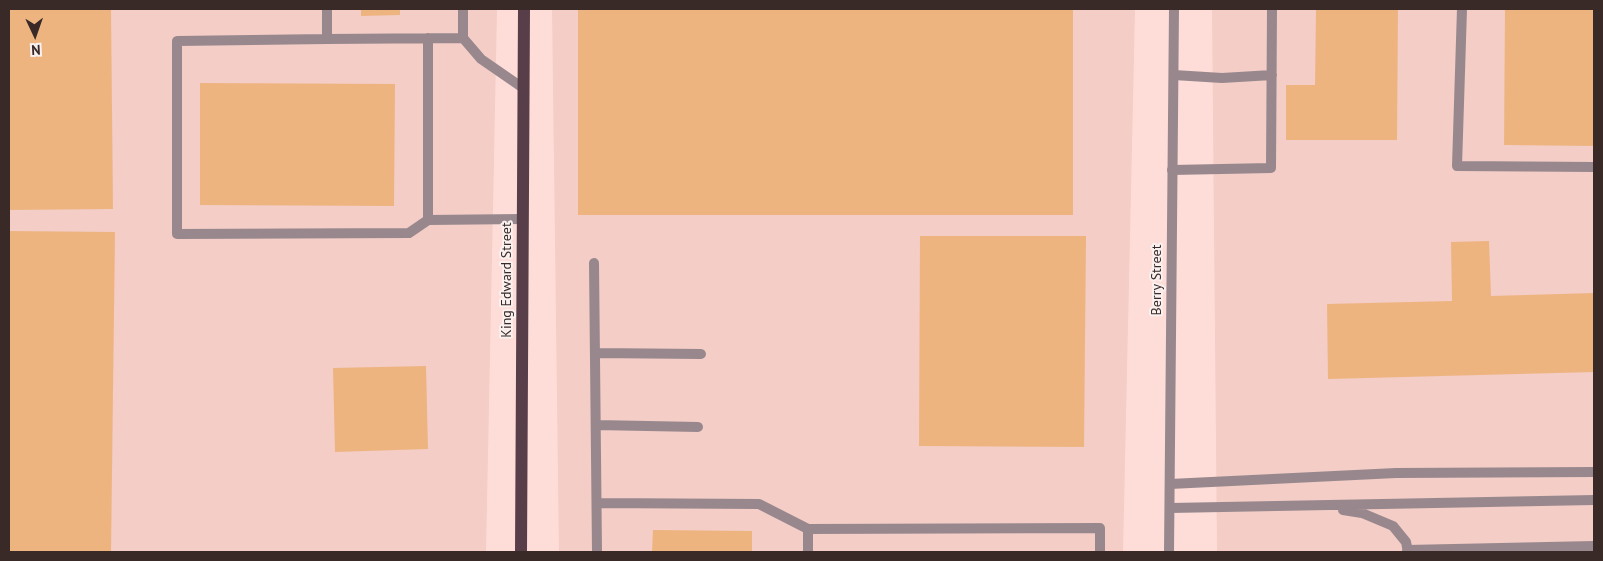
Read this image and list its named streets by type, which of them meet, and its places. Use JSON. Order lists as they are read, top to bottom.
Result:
{
  "streets": {
    "main road": ["King Edward Street"],
    "street": ["Berry Street"]
  },
  "north": "bottom"
}
